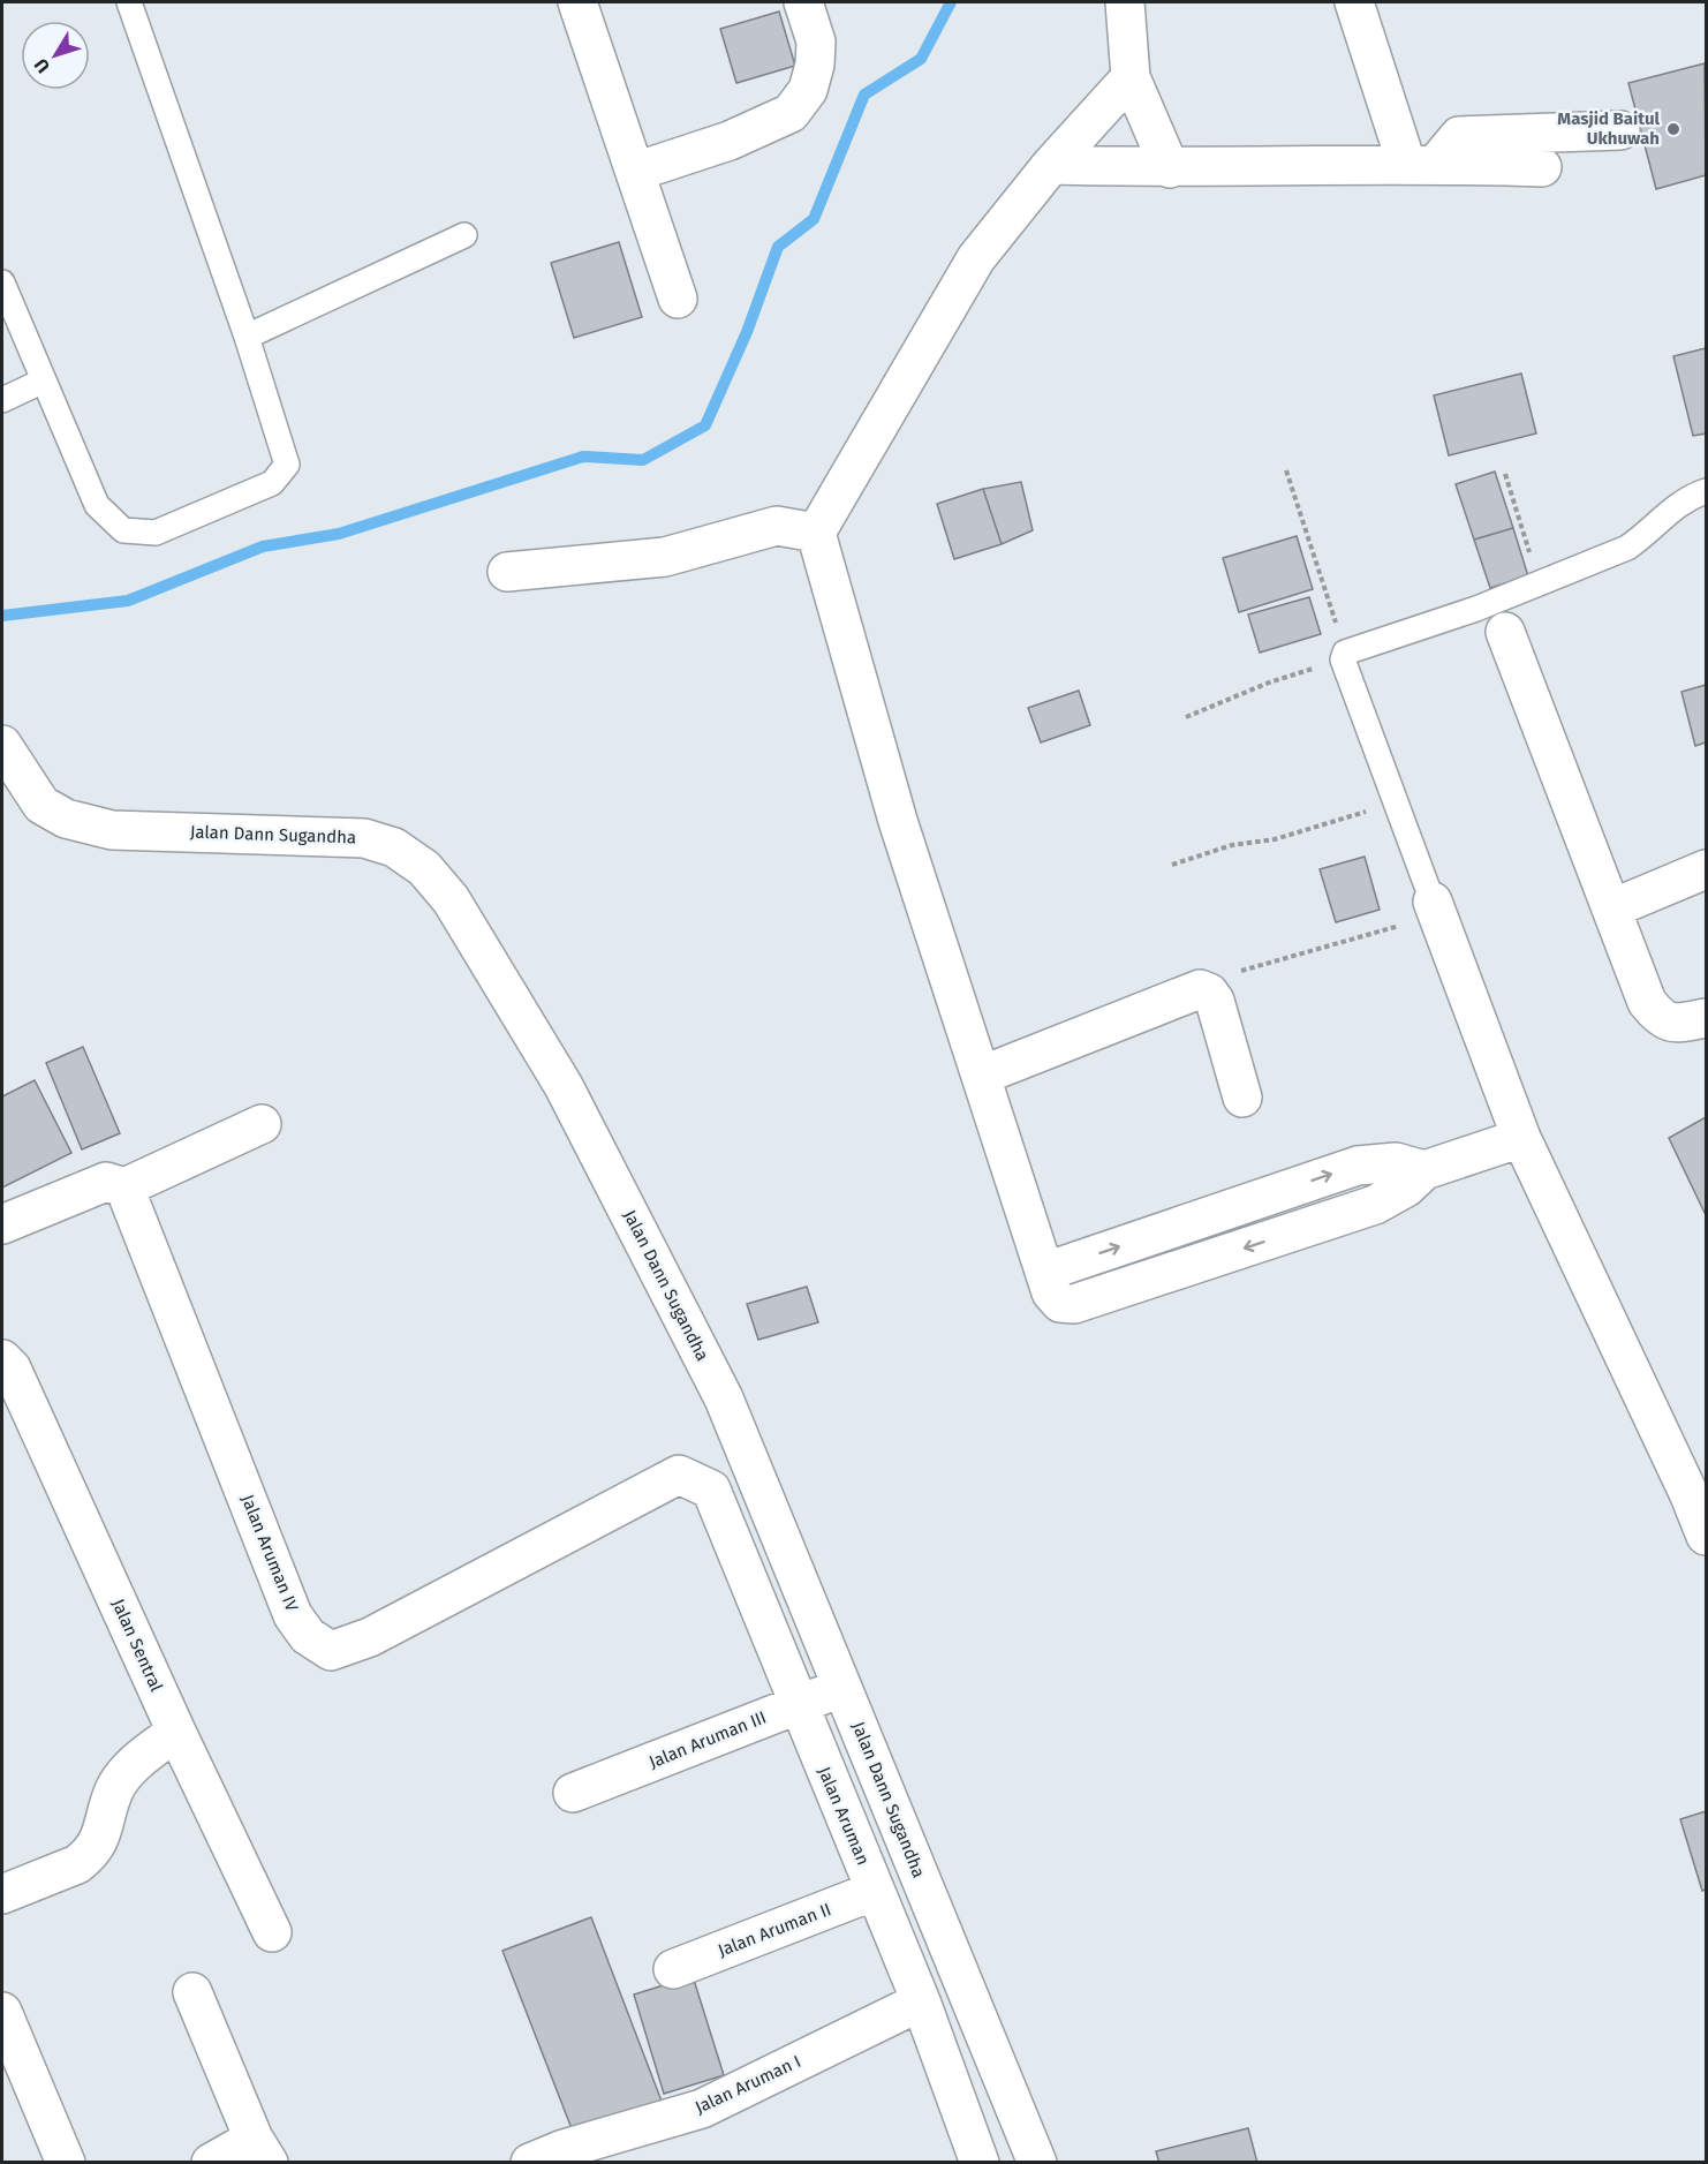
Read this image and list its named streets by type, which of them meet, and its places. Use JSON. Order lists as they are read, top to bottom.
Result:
{
  "streets": {
    "street": [
      "Jalan Dann Sugandha",
      "Jalan Aruman IV",
      "Jalan Sentral",
      "Jalan Aruman III",
      "Jalan Aruman",
      "Jalan Aruman II",
      "Jalan Aruman I"
    ]
  },
  "crossings": [
    ["Jalan Dann Sugandha", "Jalan Aruman III"],
    ["Jalan Aruman IV", "Jalan Aruman"],
    ["Jalan Aruman III", "Jalan Aruman"],
    ["Jalan Aruman", "Jalan Aruman II"],
    ["Jalan Aruman", "Jalan Aruman I"]
  ],
  "places": ["Masjid Baitul Ukhuwah"],
  "north": "bottom left"
}
